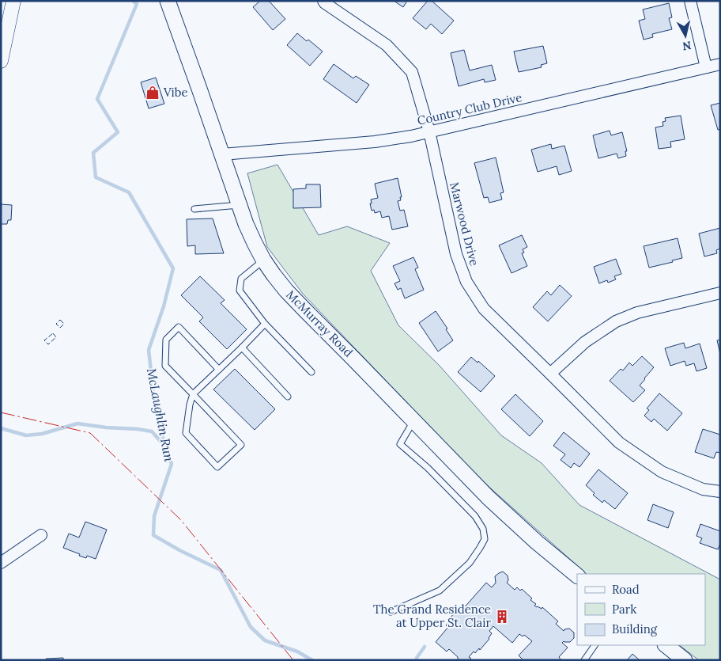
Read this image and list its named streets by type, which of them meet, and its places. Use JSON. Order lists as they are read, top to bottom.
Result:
{
  "streets": {
    "main road": ["McMurray Road"],
    "street": ["Country Club Drive", "Marwood Drive"]
  },
  "crossings": [
    ["Country Club Drive", "Marwood Drive"],
    ["Country Club Drive", "McMurray Road"]
  ],
  "water": ["McLaughlin Run"],
  "places": {
    "shop": ["Vibe"],
    "building": ["The Grand Residence at Upper St. Clair"]
  },
  "legend": ["Road", "Park", "Building"],
  "north": "bottom"
}
